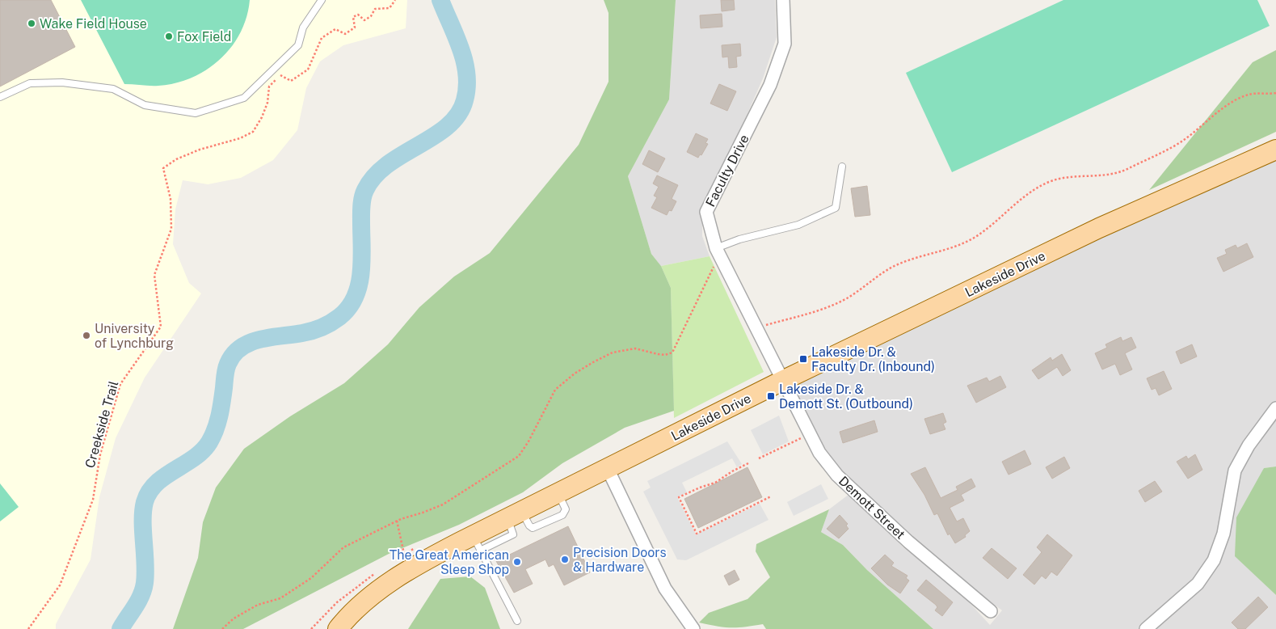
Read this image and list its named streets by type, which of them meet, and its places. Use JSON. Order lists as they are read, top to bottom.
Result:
{
  "streets": {
    "main road": ["Lakeside Drive"],
    "street": ["Faculty Drive", "Demott Street"],
    "path": ["Creekside Trail"]
  },
  "crossings": [
    ["Faculty Drive", "Lakeside Drive"],
    ["Faculty Drive", "Demott Street"],
    ["Lakeside Drive", "Demott Street"]
  ],
  "places": {
    "other": [
      "Wake Field House",
      "Fox Field",
      "University of Lynchburg",
      "Precision Doors & Hardware",
      "The Great American Sleep Shop"
    ],
    "transit": ["Lakeside Dr. & Faculty Dr. (Inbound)", "Lakeside Dr. & Demott St. (Outbound)"]
  }
}
